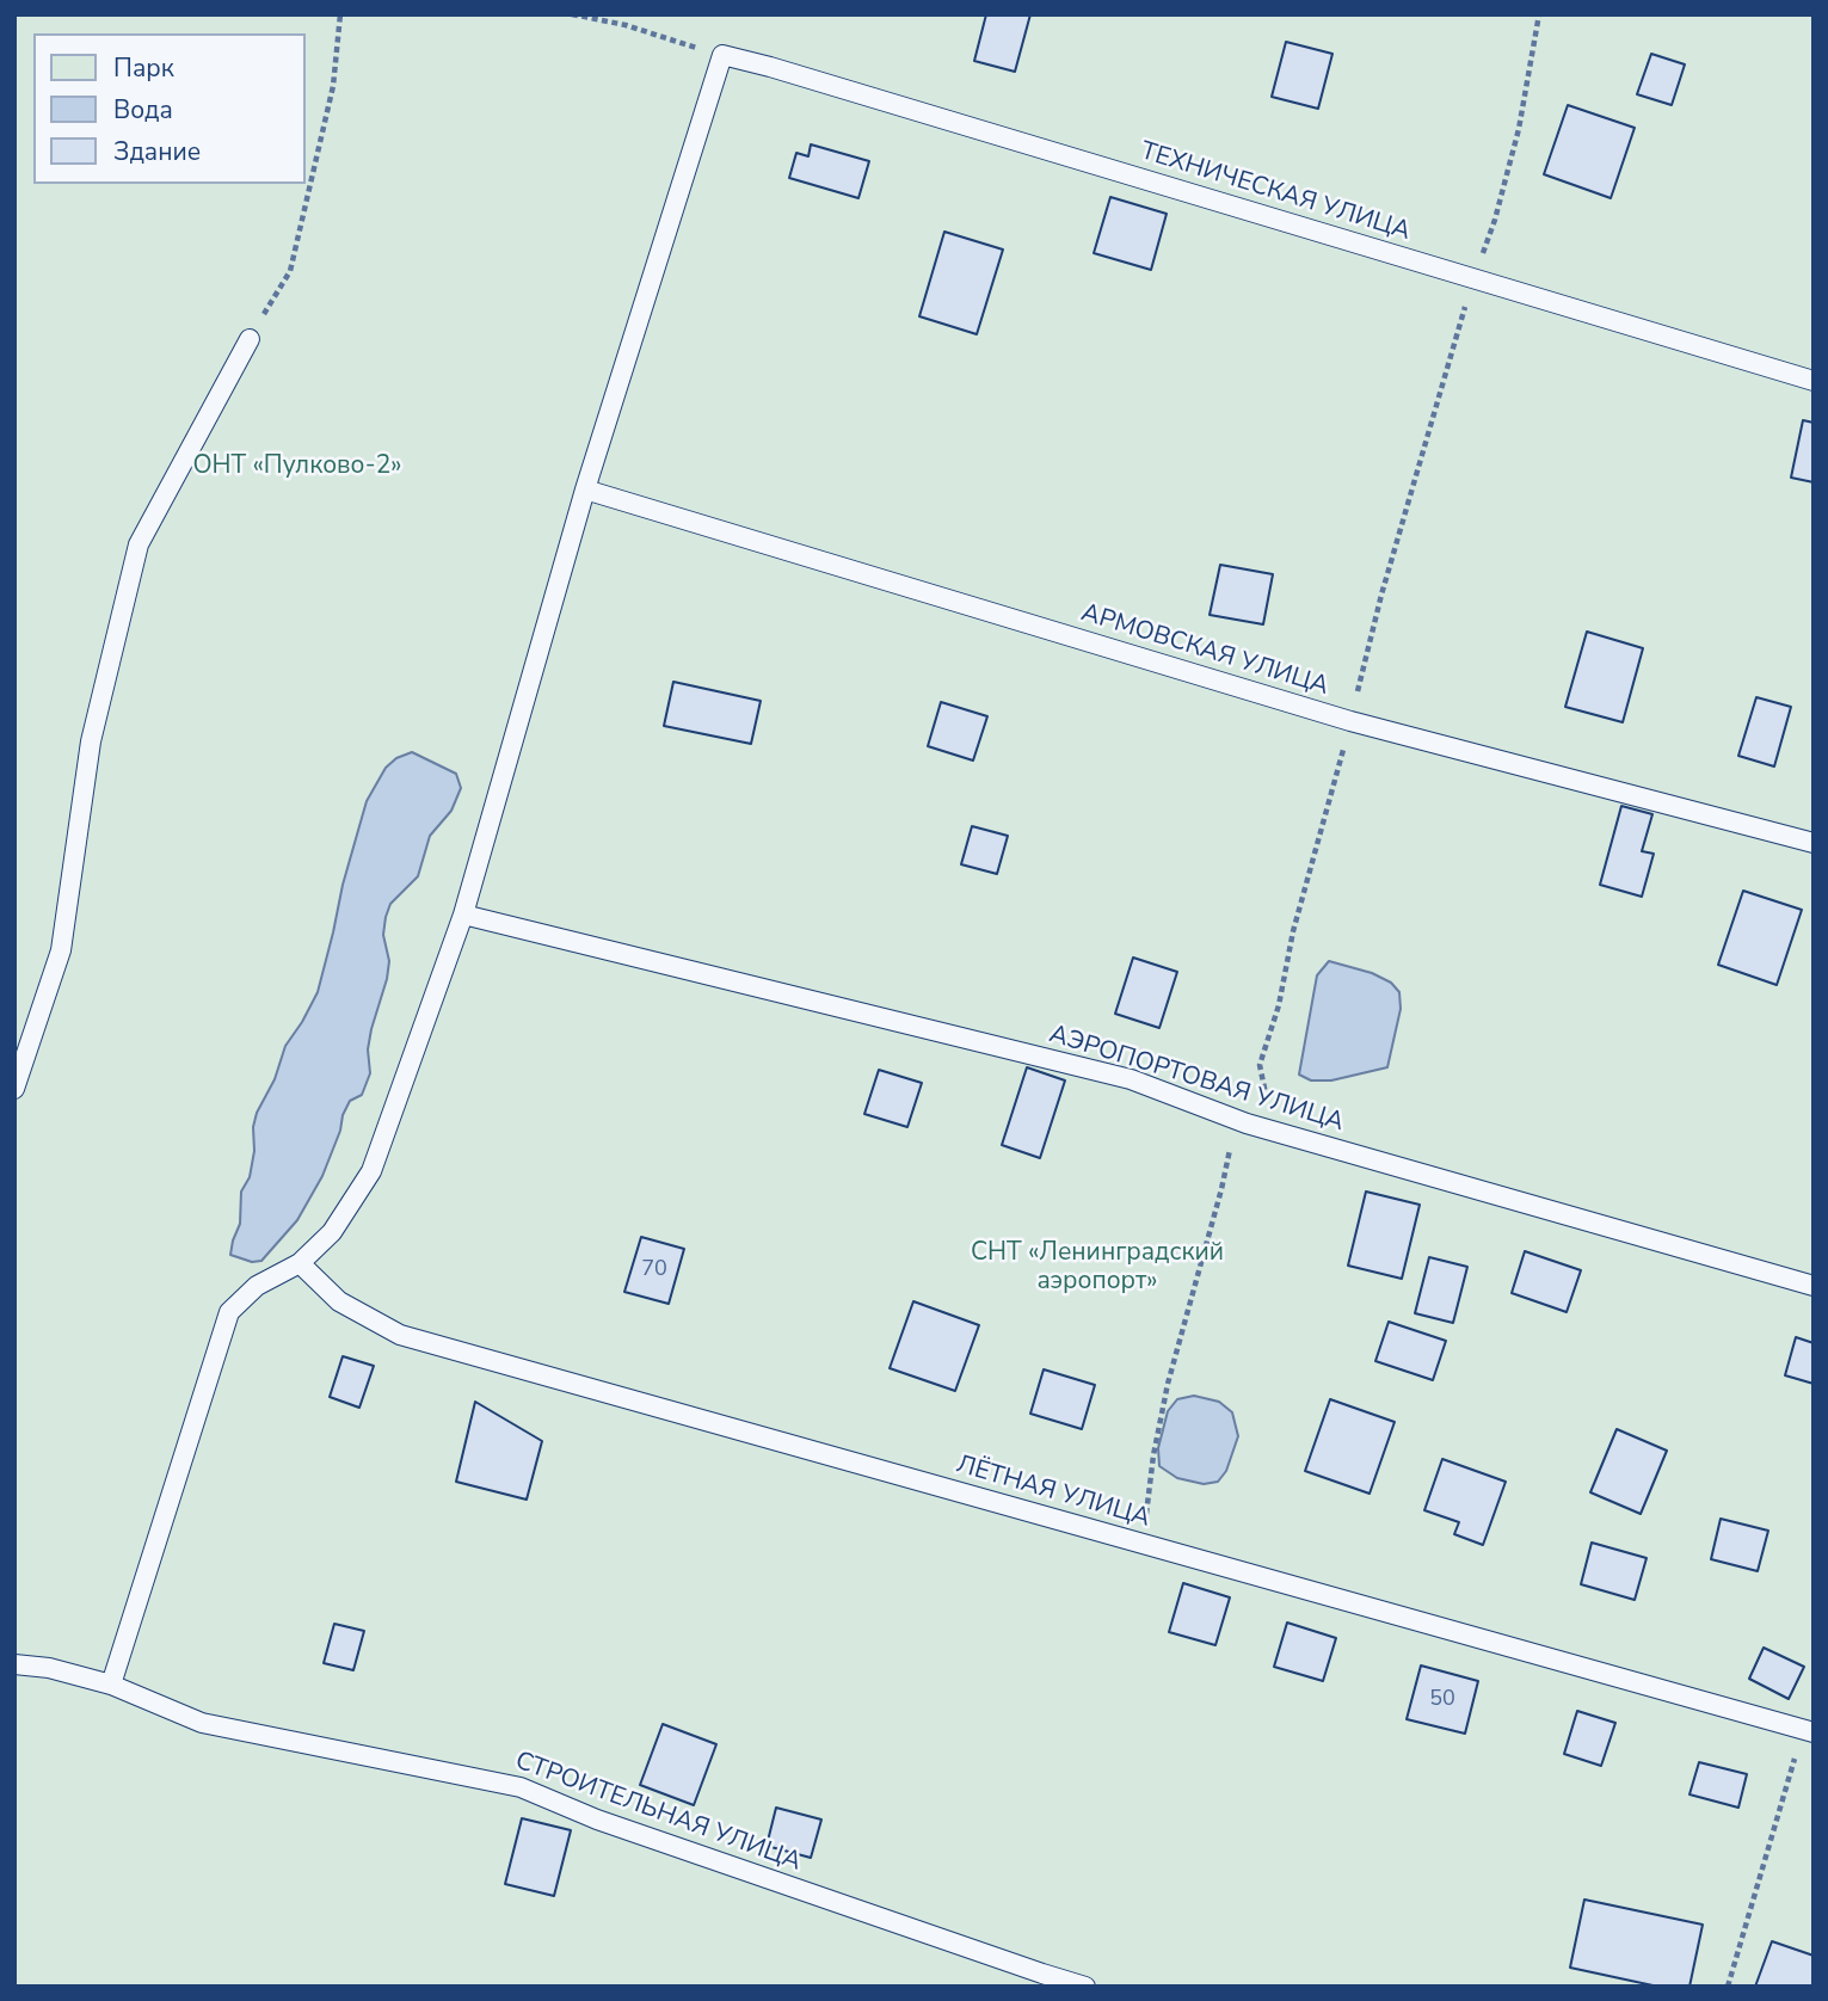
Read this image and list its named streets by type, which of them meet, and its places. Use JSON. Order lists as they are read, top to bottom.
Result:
{
  "streets": {
    "lane": [
      "ТЕХНИЧЕСКАЯ УЛИЦА",
      "АРМОВСКАЯ УЛИЦА",
      "АЭРОПОРТОВАЯ УЛИЦА",
      "ЛЁТНАЯ УЛИЦА",
      "СТРОИТЕЛЬНАЯ УЛИЦА"
    ]
  },
  "parks": ["ОНТ «Пулково-2»", "СНТ «Ленинградский аэропорт»"],
  "house_numbers": ["70", "50"],
  "legend": ["Парк", "Вода", "Здание"]
}
